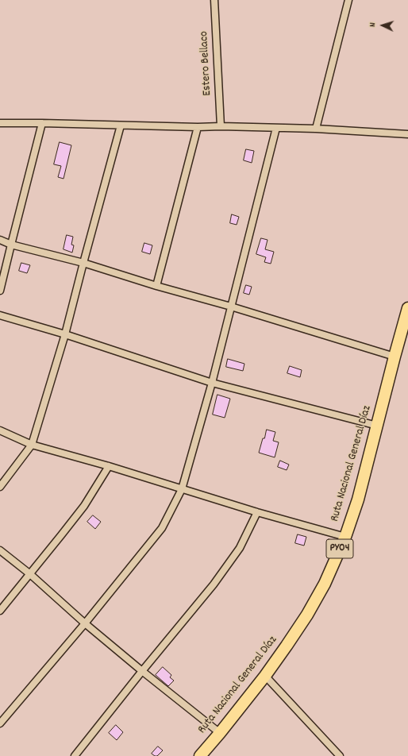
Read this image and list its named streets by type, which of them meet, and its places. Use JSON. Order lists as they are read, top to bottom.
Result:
{
  "streets": {
    "highway": ["Ruta Nacional General Díaz", "PY04"],
    "street": ["Estero Bellaco"]
  },
  "north": "left"
}
